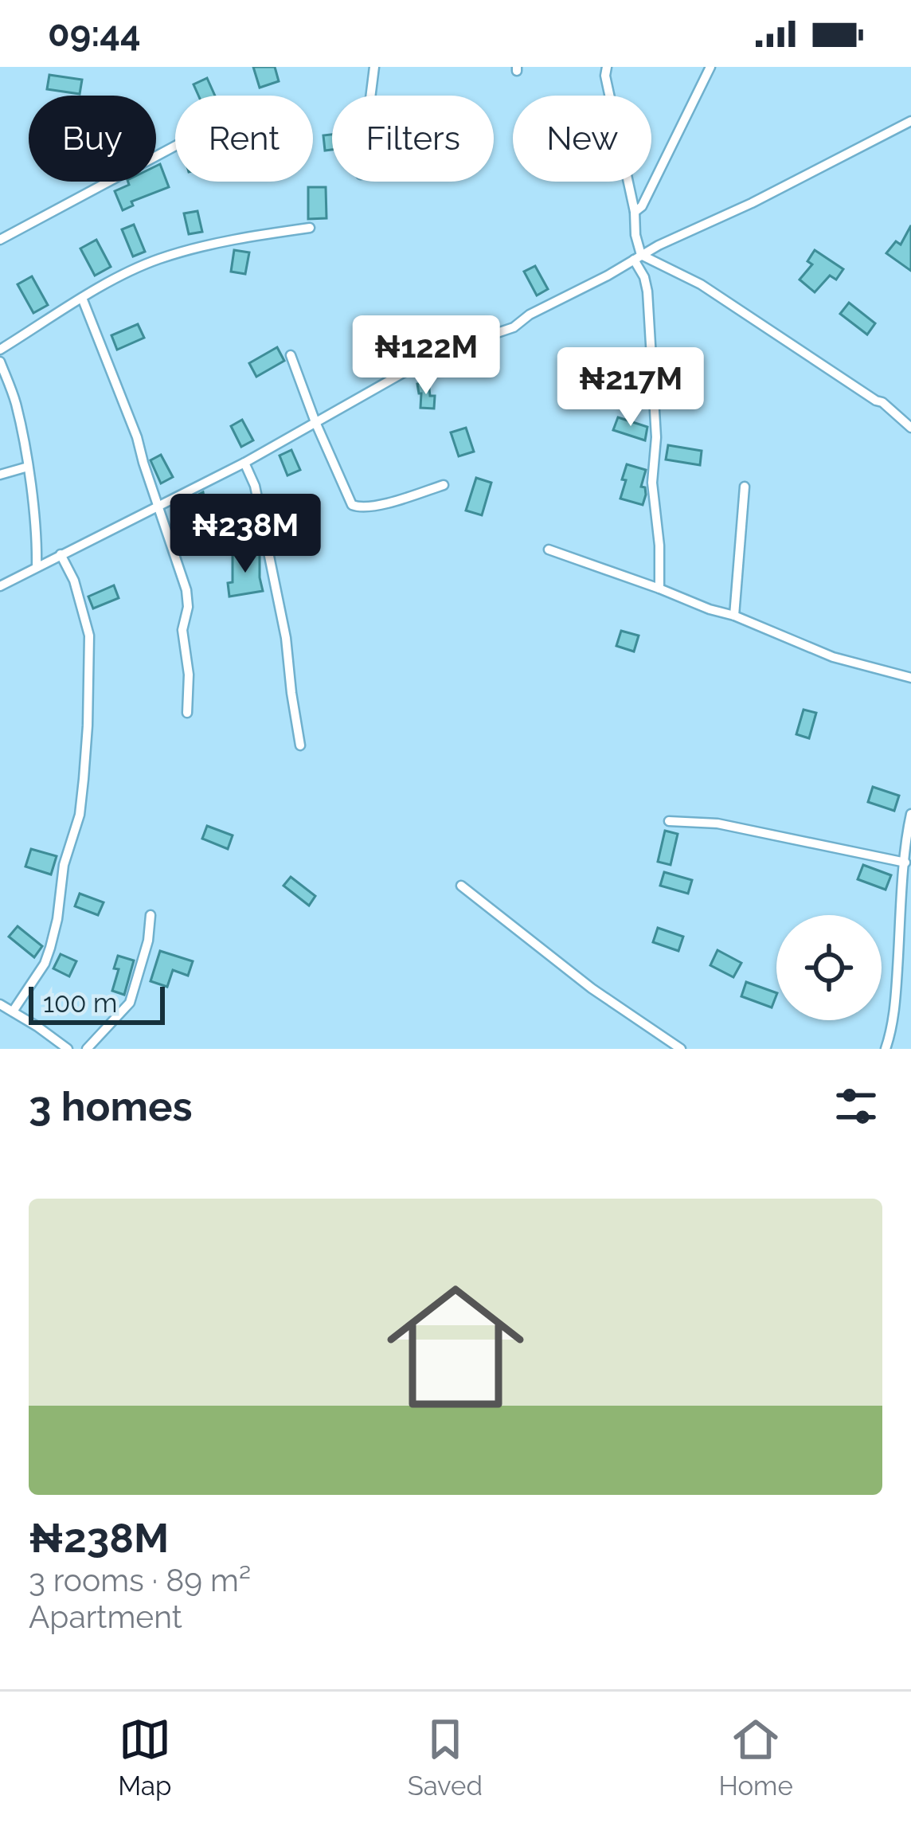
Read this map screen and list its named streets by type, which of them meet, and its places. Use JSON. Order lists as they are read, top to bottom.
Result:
{
  "scale_bar": "100 m",
  "page": {
    "status": "09:44",
    "chip": [
      "Buy",
      "Rent",
      "Filters",
      "New"
    ],
    "price": ["₦122M", "₦217M", "₦238M"],
    "scale": "100 m",
    "heading": "3 homes",
    "list": [
      {
        "name": "₦238M",
        "note": "3 rooms · 89 m² · Apartment"
      }
    ],
    "tabs": ["Map", "Saved", "Home"]
  }
}
